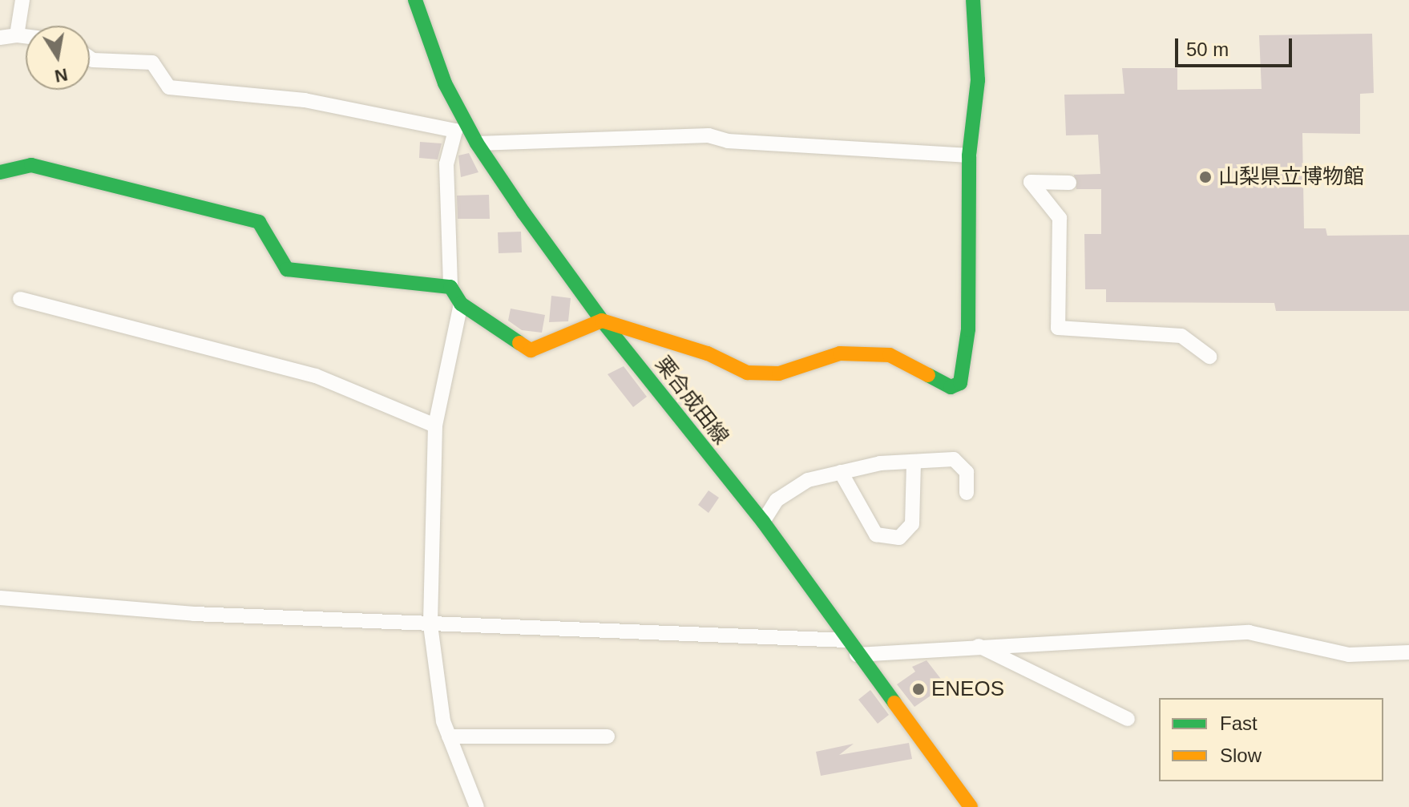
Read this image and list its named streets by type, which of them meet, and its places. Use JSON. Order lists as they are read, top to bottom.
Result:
{
  "streets": {
    "street": ["栗合成田線"]
  },
  "places": ["山梨県立博物館", "ENEOS"],
  "legend": ["Fast", "Slow"],
  "scale_bar": "50 m",
  "north": "bottom"
}
